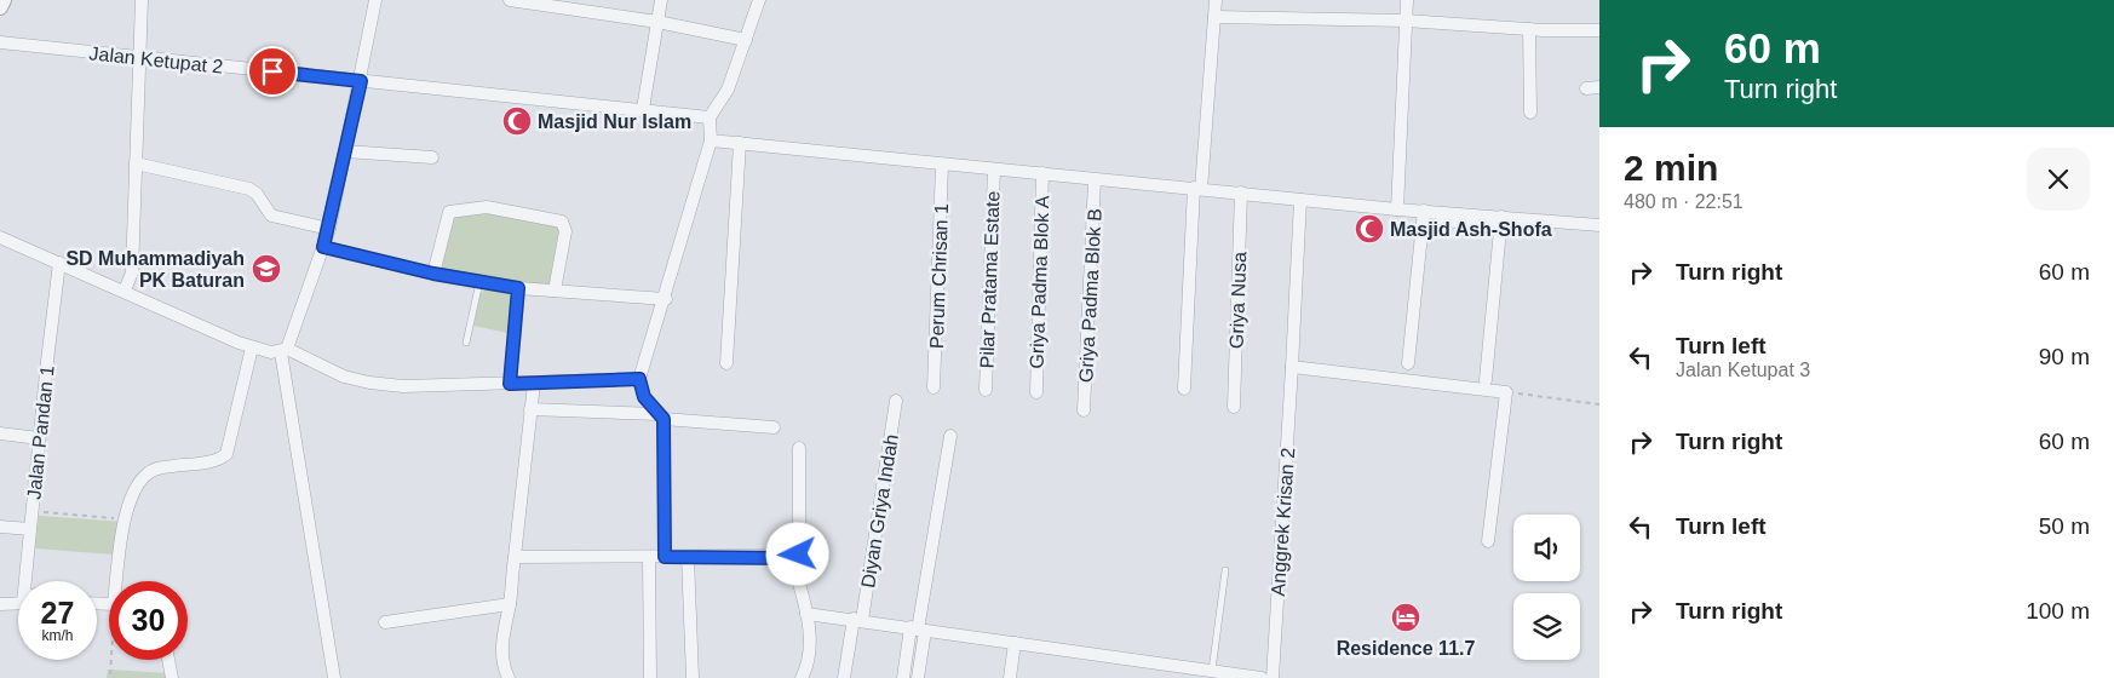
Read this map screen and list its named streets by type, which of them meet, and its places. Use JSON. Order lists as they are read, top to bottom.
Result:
{
  "streets": {
    "street": [
      "Jalan Ketupat 2",
      "Perum Chrisan 1",
      "Pilar Pratama Estate",
      "Griya Padma Blok A",
      "Griya Padma Blok B",
      "Griya Nusa",
      "Jalan Pandan 1",
      "Diyan Griya Indah",
      "Anggrek Krisan 2"
    ]
  },
  "places": {
    "mosque": ["Masjid Nur Islam", "Masjid Ash-Shofa"],
    "school or university": ["SD Muhammadiyah PK Baturan"],
    "hotel": ["Residence 11.7"]
  },
  "page": {
    "turn": ["60 m", "Turn right"],
    "heading": ["2 min", "480 m · 22:51"],
    "list": [
      {
        "name": "Turn right",
        "value": "60 m"
      },
      {
        "name": "Turn left",
        "note": "Jalan Ketupat 3",
        "value": "90 m"
      },
      {
        "name": "Turn right",
        "value": "60 m"
      },
      {
        "name": "Turn left",
        "value": "50 m"
      },
      {
        "name": "Turn right",
        "value": "100 m"
      }
    ],
    "speed": "27 km/h",
    "limit": "30"
  }
}
